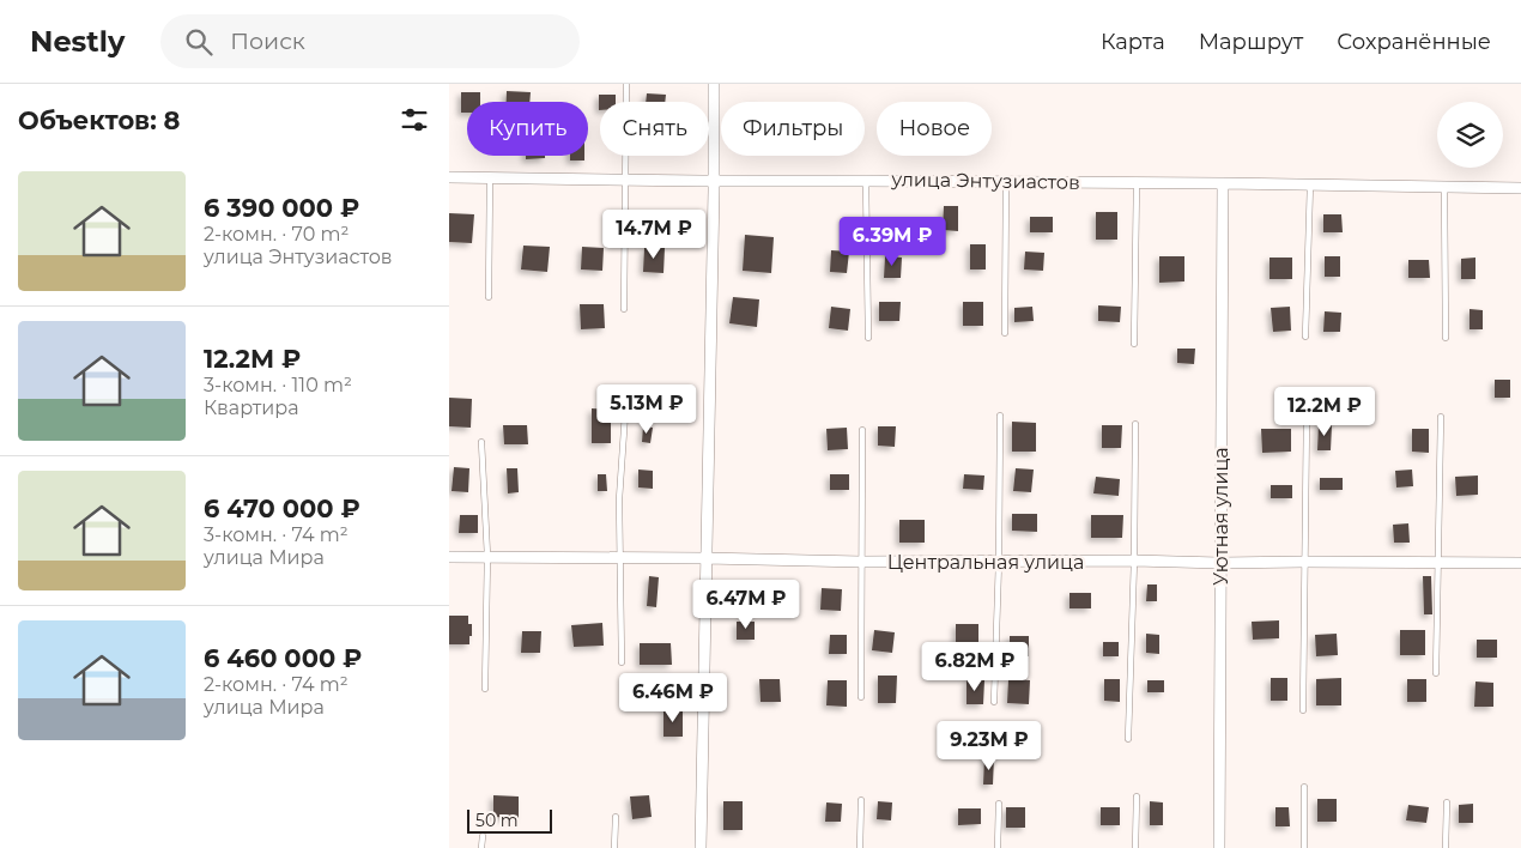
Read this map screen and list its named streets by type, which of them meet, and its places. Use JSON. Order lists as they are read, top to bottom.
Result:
{
  "streets": {
    "street": ["улица Энтузиастов", "Уютная улица", "Центральная улица"]
  },
  "crossings": [
    ["улица Энтузиастов", "Уютная улица"],
    ["Уютная улица", "Центральная улица"]
  ],
  "scale_bar": "50 m",
  "page": {
    "header": "Nestly",
    "search": "Поиск",
    "nav": ["Карта", "Маршрут", "Сохранённые"],
    "heading": "Объектов: 8",
    "chip": [
      "Купить",
      "Снять",
      "Фильтры",
      "Новое"
    ],
    "list": [
      {
        "name": "6 390 000 ₽",
        "note": "2-комн. · 70 m² · улица Энтузиастов"
      },
      {
        "name": "12.2M ₽",
        "note": "3-комн. · 110 m² · Квартира"
      },
      {
        "name": "6 470 000 ₽",
        "note": "3-комн. · 74 m² · улица Мира"
      },
      {
        "name": "6 460 000 ₽",
        "note": "2-комн. · 74 m² · улица Мира"
      }
    ],
    "price": [
      "14.7M ₽",
      "6.39M ₽",
      "5.13M ₽",
      "12.2M ₽",
      "6.47M ₽",
      "6.82M ₽",
      "6.46M ₽",
      "9.23M ₽"
    ],
    "scale": "50 m"
  }
}
